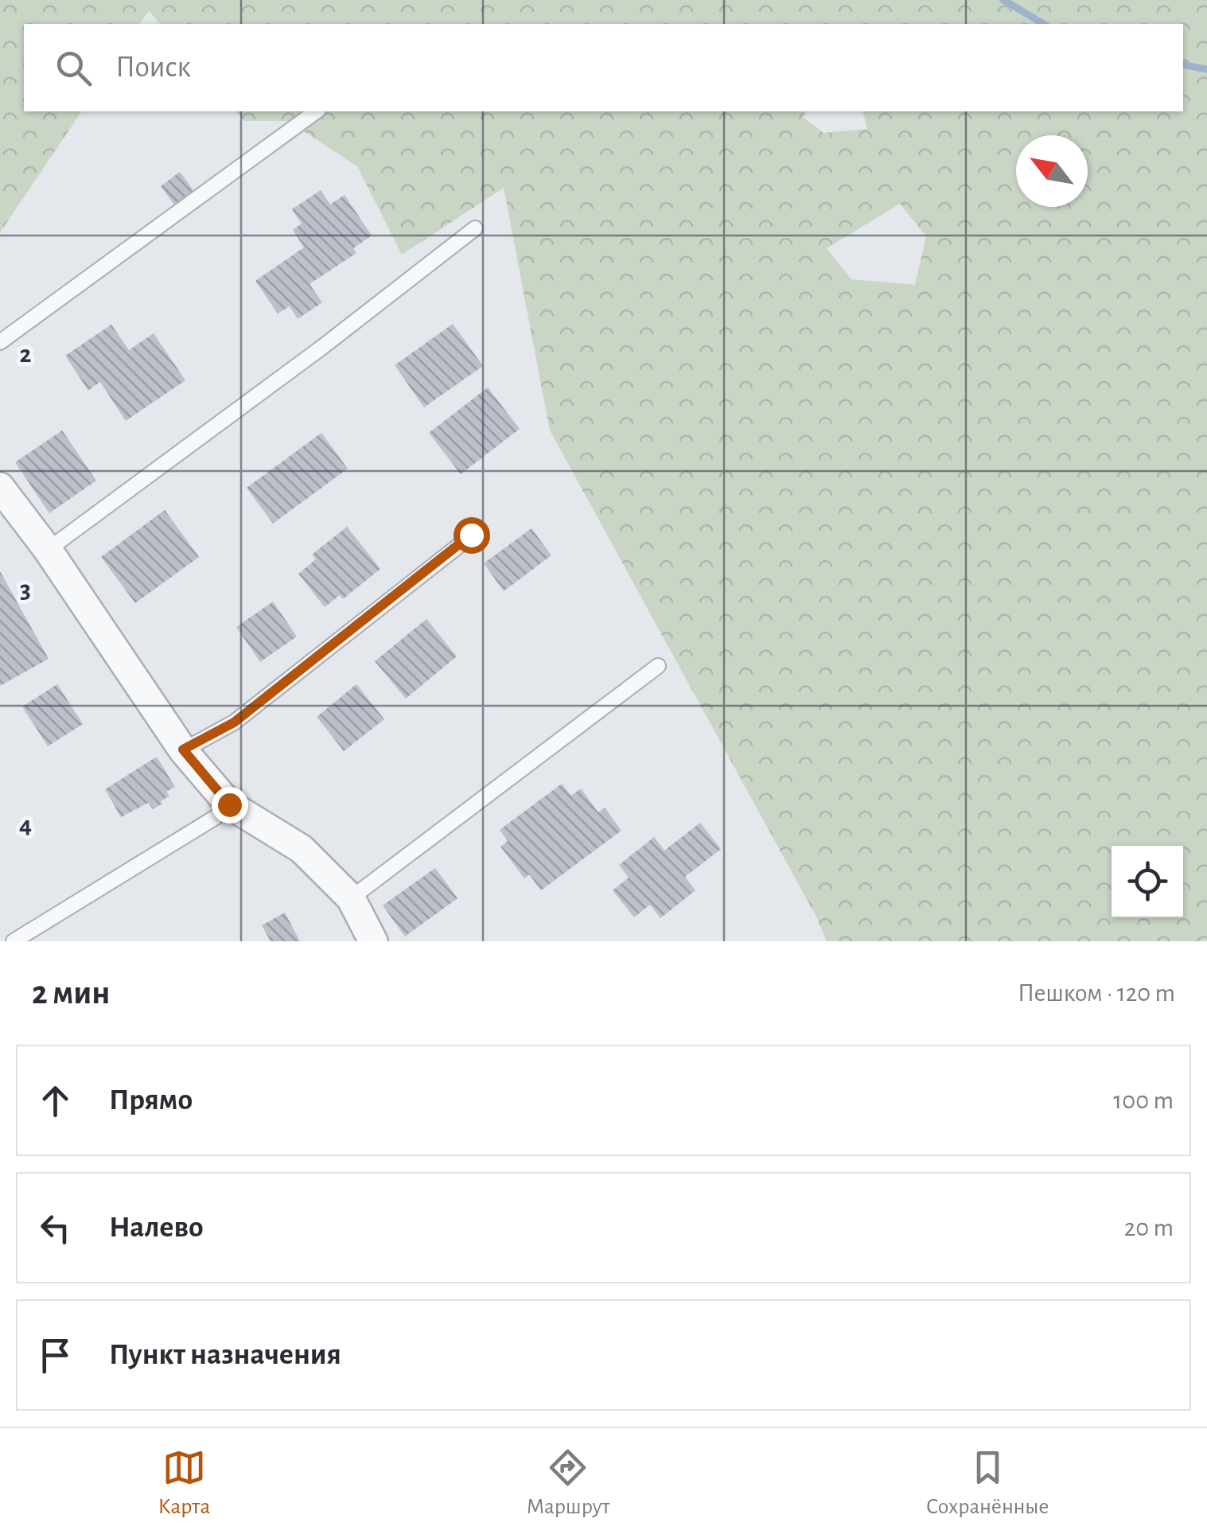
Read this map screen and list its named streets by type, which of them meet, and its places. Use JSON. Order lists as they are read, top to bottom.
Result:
{
  "north": "top left",
  "page": {
    "search": "Поиск",
    "heading": ["2 мин", "Пешком · 120 m"],
    "list": [
      ["Прямо", "100 m"],
      ["Налево", "20 m"],
      "Пункт назначения"
    ],
    "nav": ["Карта", "Маршрут", "Сохранённые"]
  },
  "grid": {
    "rows": ["2", "3", "4"]
  }
}
